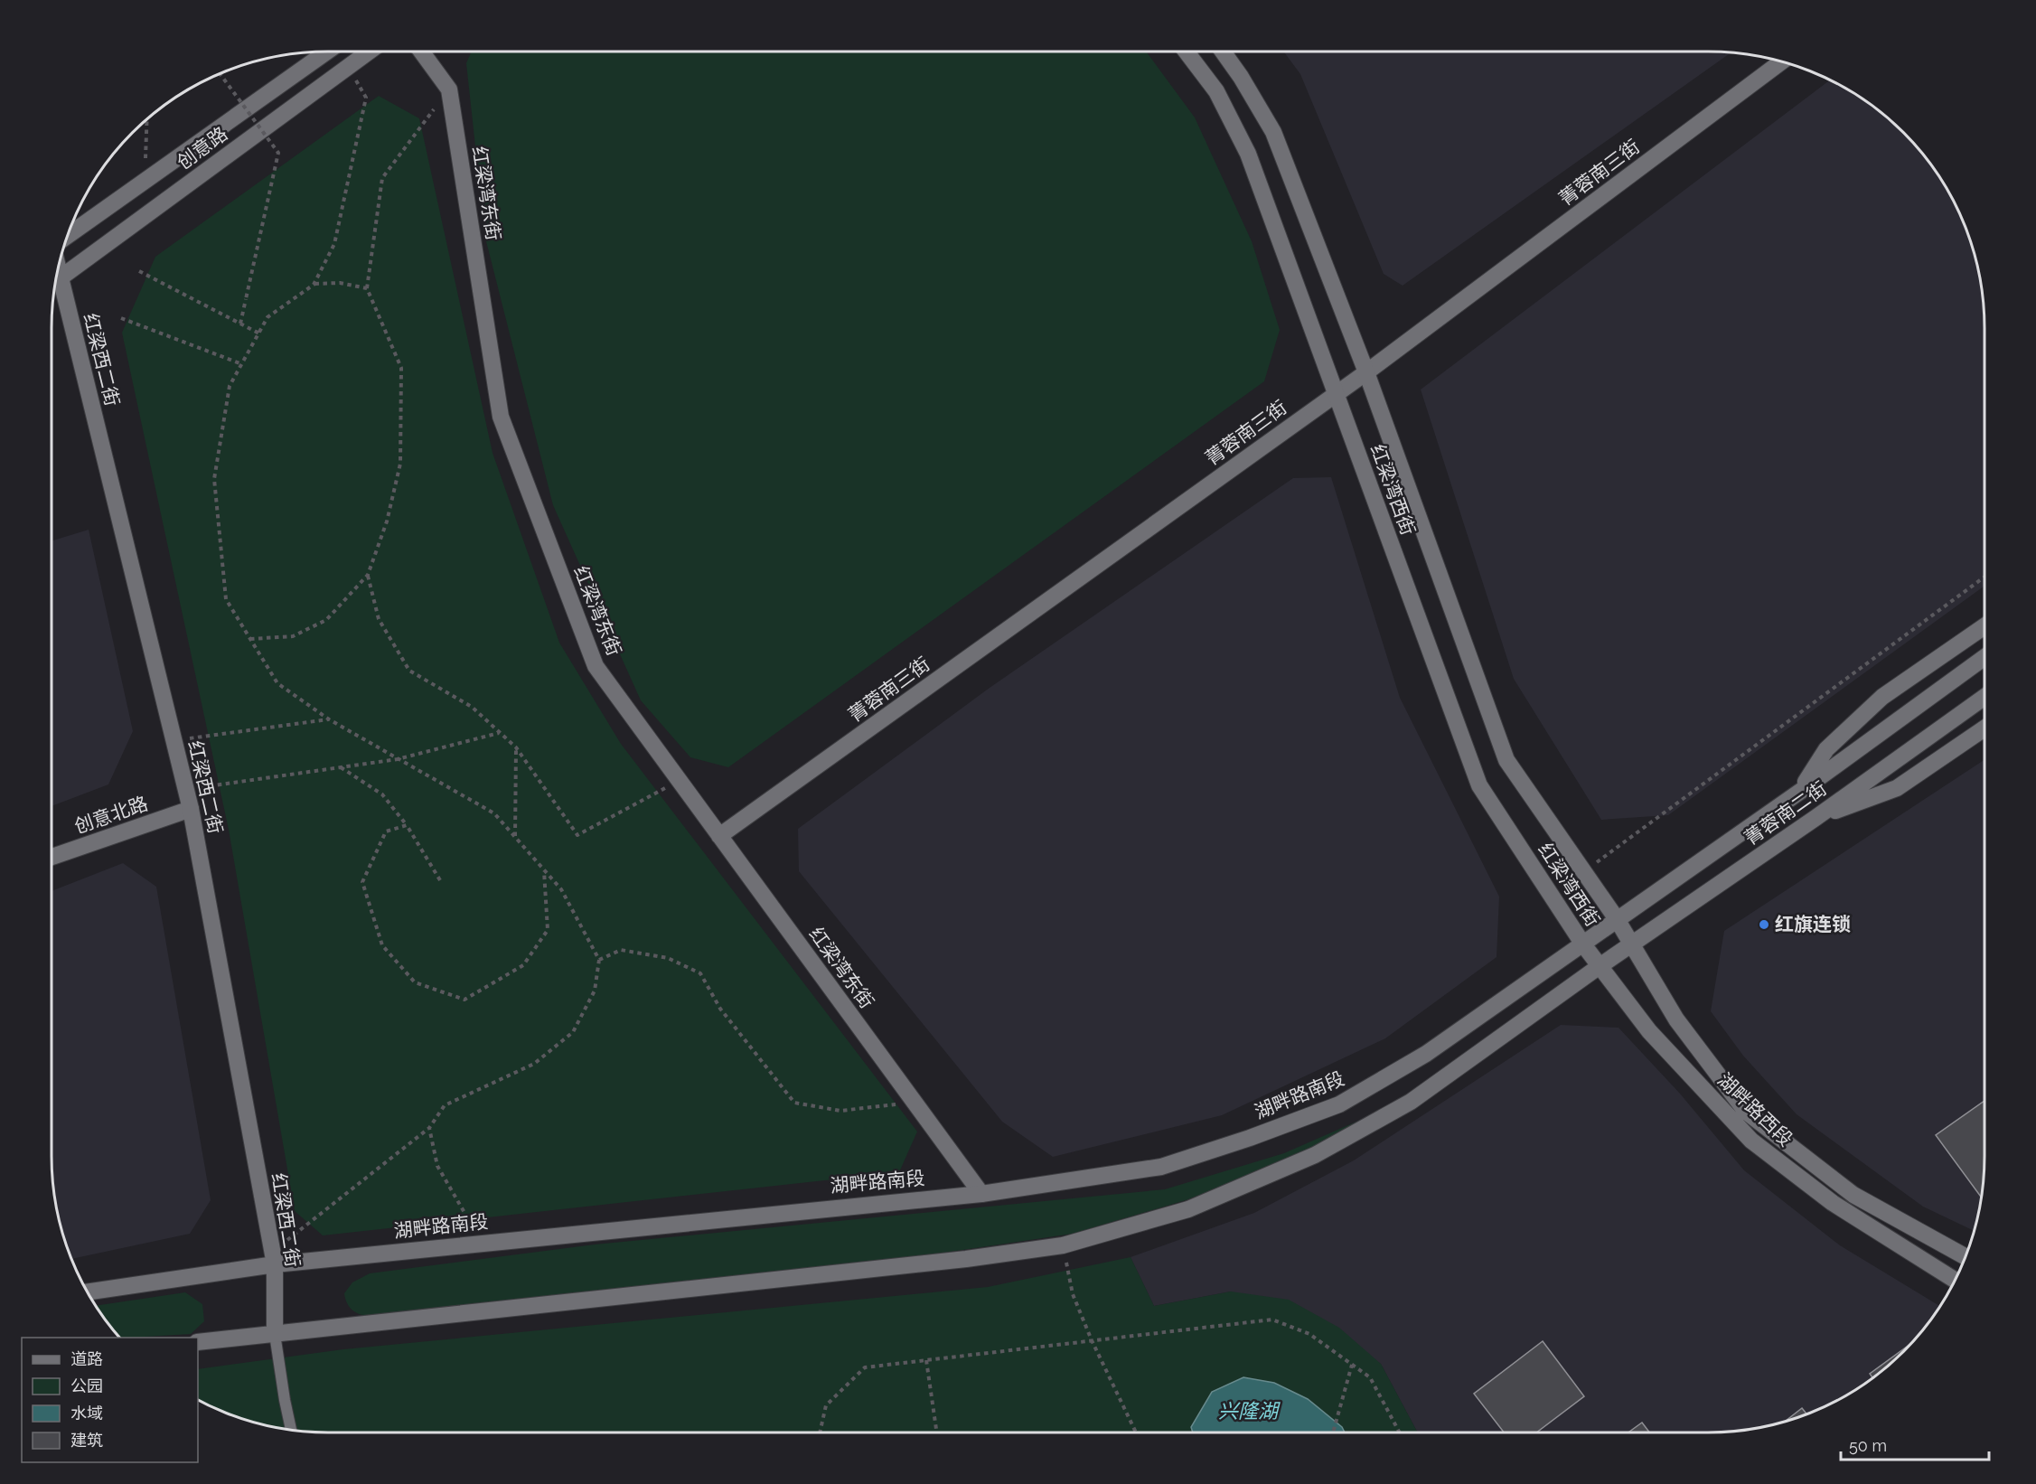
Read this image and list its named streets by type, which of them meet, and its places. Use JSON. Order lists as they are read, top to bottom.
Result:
{
  "streets": {
    "street": [
      "创意路",
      "菁蓉南三街",
      "红梁湾东街",
      "红梁西二街",
      "红梁湾西街",
      "菁蓉南二街",
      "创意北路",
      "湖畔路南段",
      "湖畔路西段"
    ]
  },
  "crossings": [
    ["菁蓉南三街", "红梁湾东街"],
    ["菁蓉南三街", "红梁湾西街"],
    ["红梁湾东街", "湖畔路南段"],
    ["红梁西二街", "创意北路"],
    ["红梁西二街", "湖畔路南段"],
    ["红梁湾西街", "菁蓉南二街"],
    ["红梁湾西街", "湖畔路南段"],
    ["红梁湾西街", "湖畔路西段"],
    ["菁蓉南二街", "湖畔路南段"],
    ["菁蓉南二街", "湖畔路西段"],
    ["湖畔路南段", "湖畔路西段"]
  ],
  "water": ["兴隆湖"],
  "places": ["红旗连锁"],
  "legend": [
    "道路",
    "公园",
    "水域",
    "建筑"
  ],
  "scale_bar": "50 m"
}
